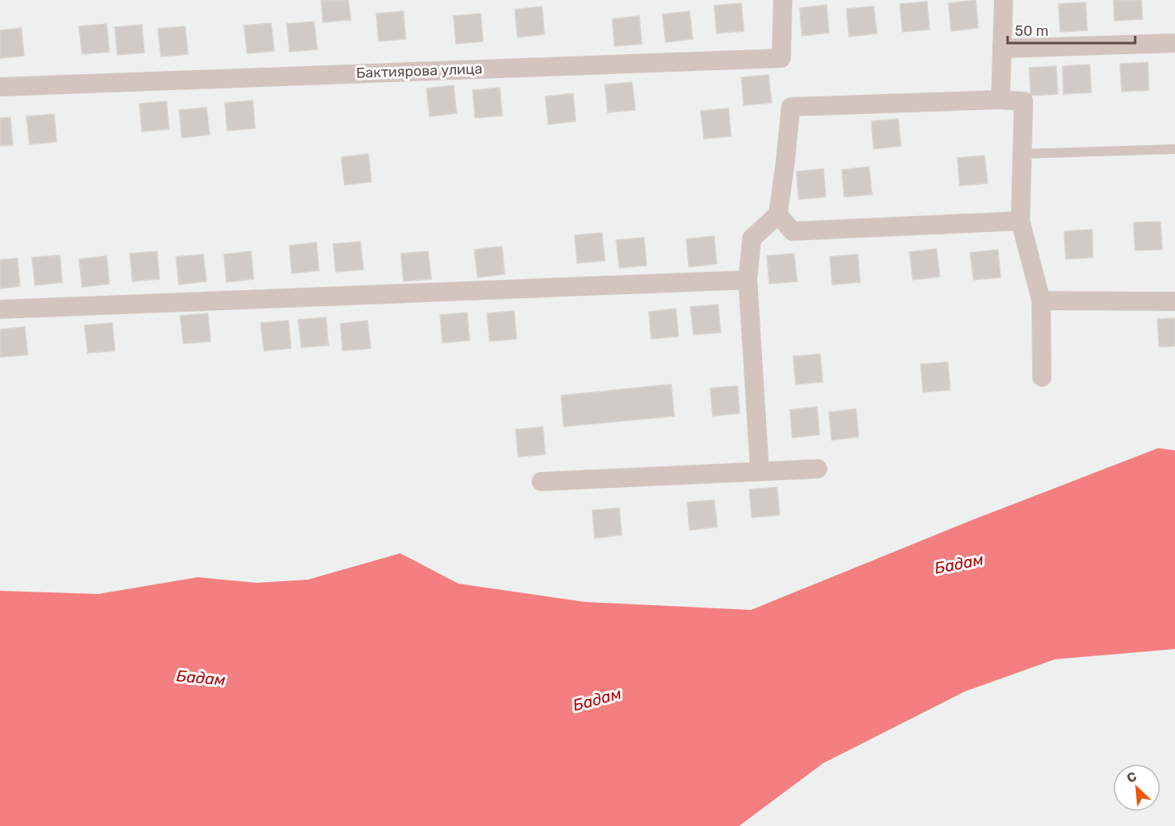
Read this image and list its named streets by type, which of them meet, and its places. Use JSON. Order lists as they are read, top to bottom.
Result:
{
  "streets": {
    "street": ["Бактиярова улица"]
  },
  "water": ["Бадам"],
  "scale_bar": "50 m",
  "north": "top left"
}
